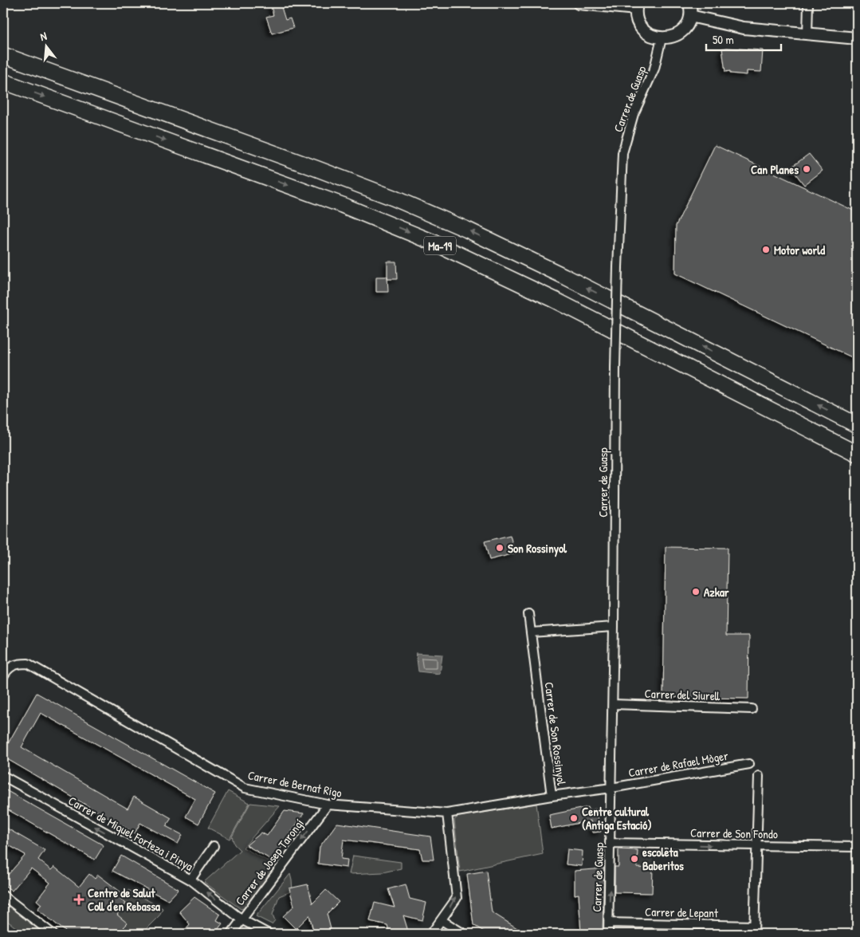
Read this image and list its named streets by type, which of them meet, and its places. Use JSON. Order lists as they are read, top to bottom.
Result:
{
  "streets": {
    "highway": ["Ma-19"],
    "street": [
      "Carrer de Guasp",
      "Carrer del Siurell",
      "Carrer de Son Rossinyol",
      "Carrer de Rafael Mòger",
      "Carrer de Bernat Rigo",
      "Carrer de Miquel Forteza i Pinya",
      "Carrer de Son Fondo",
      "Carrer de Josep Tarongí",
      "Carrer de Lepant"
    ]
  },
  "crossings": [
    ["Carrer de Guasp", "Carrer del Siurell"],
    ["Carrer de Guasp", "Carrer de Son Rossinyol"],
    ["Carrer de Guasp", "Carrer de Rafael Mòger"],
    ["Carrer de Guasp", "Carrer de Son Fondo"],
    ["Carrer de Guasp", "Carrer de Lepant"],
    ["Carrer de Son Rossinyol", "Carrer de Rafael Mòger"],
    ["Carrer de Son Rossinyol", "Carrer de Bernat Rigo"],
    ["Carrer de Bernat Rigo", "Carrer de Josep Tarongí"],
    ["Carrer de Miquel Forteza i Pinya", "Carrer de Josep Tarongí"]
  ],
  "one_way": ["Carrer de Miquel Forteza i Pinya", "Carrer de Son Fondo", "Carrer de Josep Tarongí"],
  "places": {
    "other": [
      "Can Planes",
      "Motor world",
      "Son Rossinyol",
      "Azkar",
      "Centre cultural (Antiga Estació)",
      "escoleta Baberitos"
    ],
    "health": ["Centre de Salut Coll d'en Rebassa"]
  },
  "scale_bar": "50 m",
  "north": "top"
}
